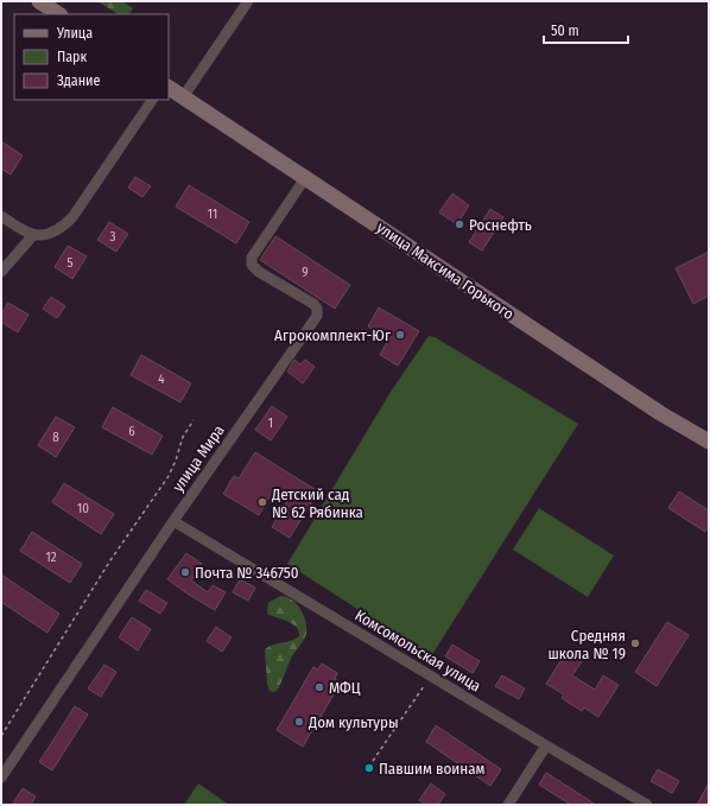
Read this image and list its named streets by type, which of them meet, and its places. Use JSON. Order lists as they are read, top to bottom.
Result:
{
  "streets": {
    "main road": ["улица Максима Горького"],
    "street": ["улица Мира", "Комсомольская улица"]
  },
  "crossings": [
    ["улица Максима Горького", "улица Мира"],
    ["улица Мира", "Комсомольская улица"]
  ],
  "places": [
    "Роснефть",
    "Агрокомплект-Юг",
    "Детский сад № 62 Рябинка",
    "Почта № 346750",
    "Средняя школа № 19",
    "МФЦ",
    "Дом культуры",
    "Павшим воинам"
  ],
  "house_numbers": [
    "11",
    "3",
    "5",
    "9",
    "4",
    "1",
    "6",
    "8",
    "10",
    "12"
  ],
  "legend": ["Улица", "Парк", "Здание"],
  "scale_bar": "50 m"
}
